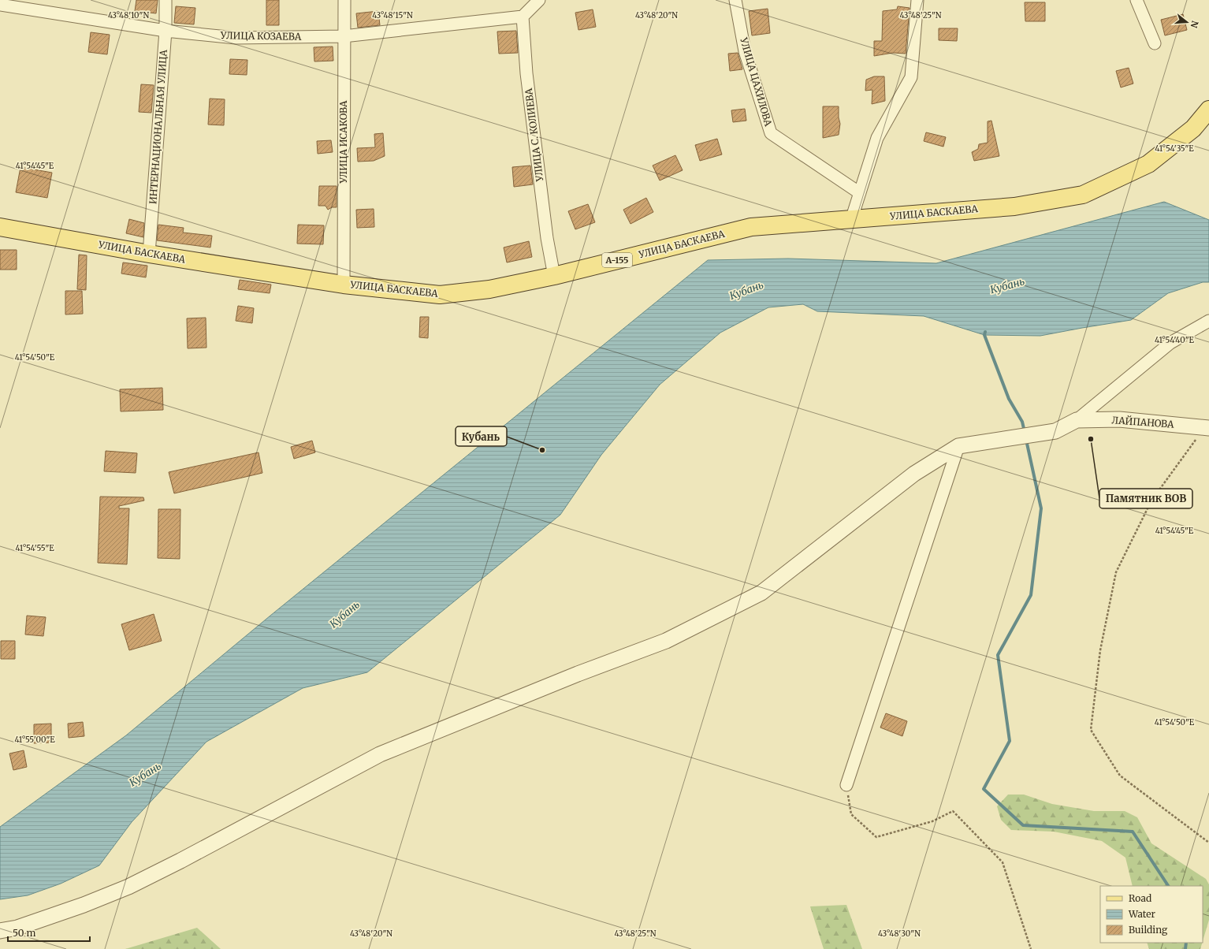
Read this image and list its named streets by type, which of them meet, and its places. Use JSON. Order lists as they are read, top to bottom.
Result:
{
  "streets": {
    "main road": ["УЛИЦА БАСКАЕВА", "А-155"],
    "street": [
      "УЛИЦА КОЗАЕВА",
      "УЛИЦА ЦАХИЛОВА",
      "ИНТЕРНАЦИОНАЛЬНАЯ УЛИЦА",
      "УЛИЦА С. КОЛИЕВА",
      "УЛИЦА ИСАКОВА",
      "ЛАЙПАНОВА"
    ]
  },
  "crossings": [
    ["УЛИЦА КОЗАЕВА", "ИНТЕРНАЦИОНАЛЬНАЯ УЛИЦА"],
    ["УЛИЦА КОЗАЕВА", "УЛИЦА С. КОЛИЕВА"],
    ["УЛИЦА КОЗАЕВА", "УЛИЦА ИСАКОВА"],
    ["ИНТЕРНАЦИОНАЛЬНАЯ УЛИЦА", "УЛИЦА БАСКАЕВА"],
    ["УЛИЦА С. КОЛИЕВА", "УЛИЦА БАСКАЕВА"],
    ["УЛИЦА ИСАКОВА", "УЛИЦА БАСКАЕВА"]
  ],
  "water": ["Кубань"],
  "places": ["Памятник ВОВ", "Кубань"],
  "legend": ["Road", "Water", "Building"],
  "scale_bar": "50 m",
  "north": "right",
  "coordinates": [
    "43°48'10\"N",
    "43°48'15\"N",
    "43°48'20\"N",
    "43°48'25\"N",
    "41°54'35\"E",
    "41°54'45\"E",
    "41°54'40\"E",
    "41°54'50\"E",
    "41°54'55\"E",
    "41°55'00\"E",
    "43°48'30\"N"
  ]
}
